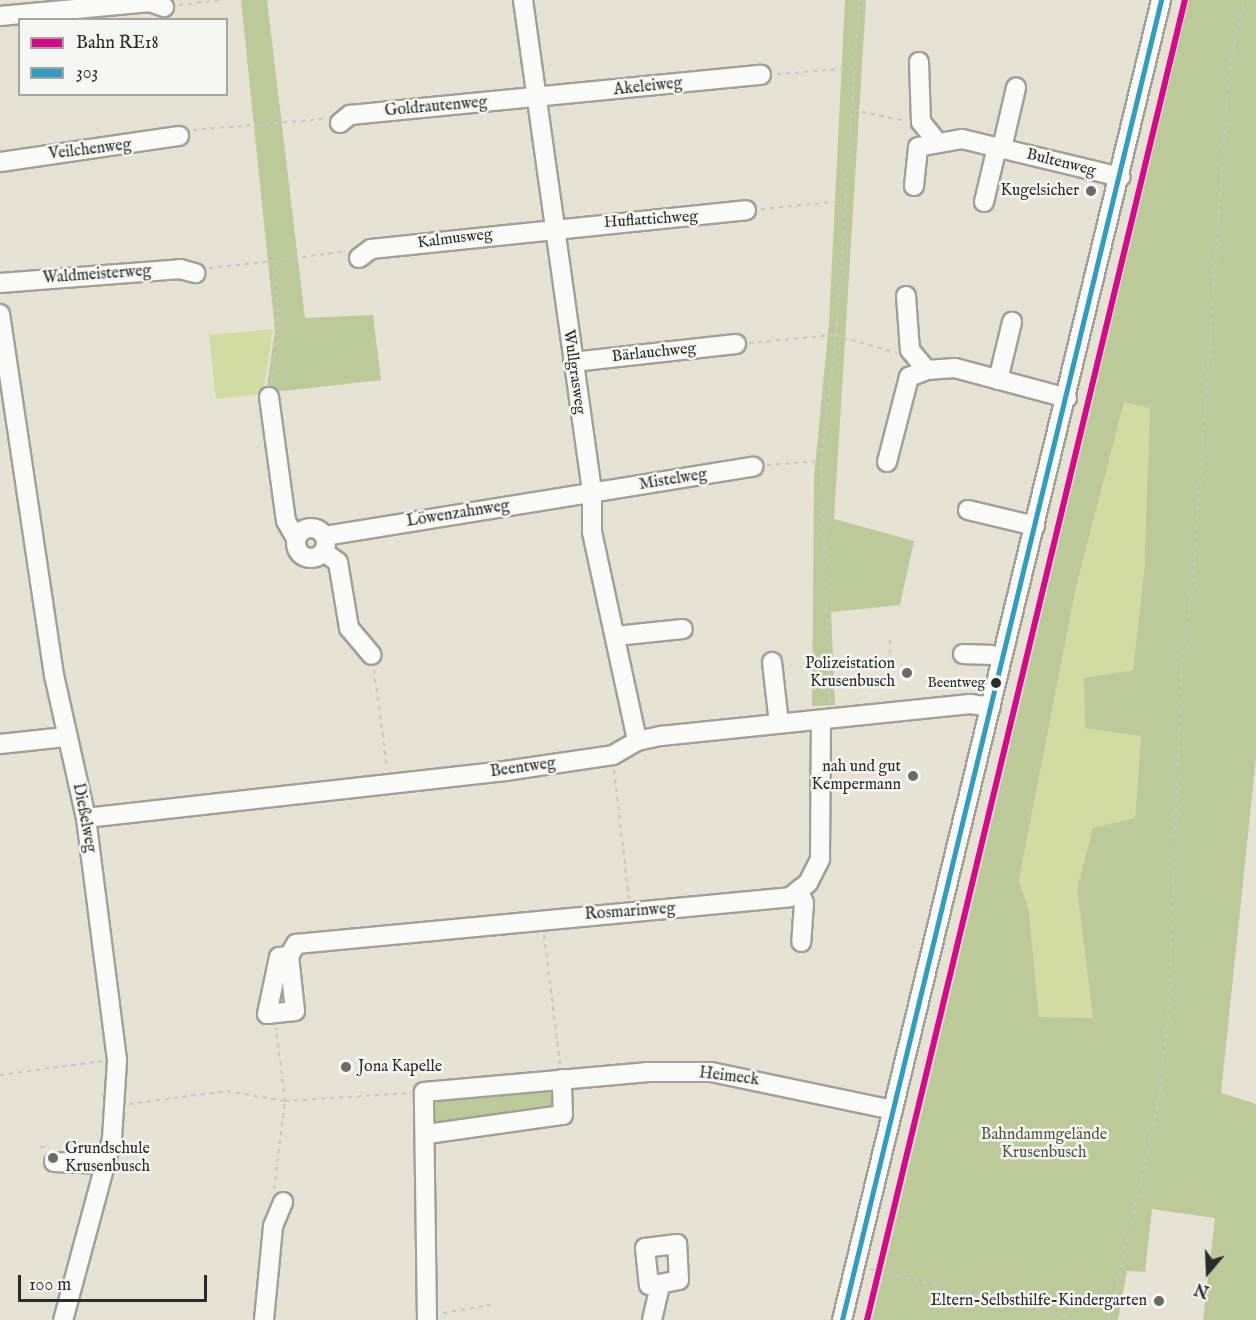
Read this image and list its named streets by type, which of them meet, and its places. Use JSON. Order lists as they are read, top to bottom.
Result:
{
  "streets": {
    "street": [
      "Akeleiweg",
      "Goldrautenweg",
      "Veilchenweg",
      "Bultenweg",
      "Huflattichweg",
      "Kalmusweg",
      "Waldmeisterweg",
      "Bärlauchweg",
      "Wullgrasweg",
      "Mistelweg",
      "Löwenzahnweg",
      "Beentweg",
      "Dießelweg",
      "Rosmarinweg",
      "Heimeck"
    ]
  },
  "crossings": [
    ["Akeleiweg", "Goldrautenweg"],
    ["Akeleiweg", "Wullgrasweg"],
    ["Goldrautenweg", "Wullgrasweg"],
    ["Huflattichweg", "Kalmusweg"],
    ["Huflattichweg", "Wullgrasweg"],
    ["Kalmusweg", "Wullgrasweg"],
    ["Bärlauchweg", "Wullgrasweg"],
    ["Wullgrasweg", "Mistelweg"],
    ["Wullgrasweg", "Löwenzahnweg"],
    ["Wullgrasweg", "Beentweg"],
    ["Mistelweg", "Löwenzahnweg"],
    ["Beentweg", "Dießelweg"]
  ],
  "parks": ["Bahndammgelände Krusenbusch"],
  "places": [
    "Kugelsicher",
    "Polizeistation Krusenbusch",
    "Beentweg",
    "nah und gut Kempermann",
    "Jona Kapelle",
    "Grundschule Krusenbusch",
    "Eltern-Selbsthilfe-Kindergarten"
  ],
  "lines": ["rail line RE18", "transit line 303"],
  "legend": ["Bahn RE18", "303"],
  "scale_bar": "100 m",
  "north": "bottom"
}
